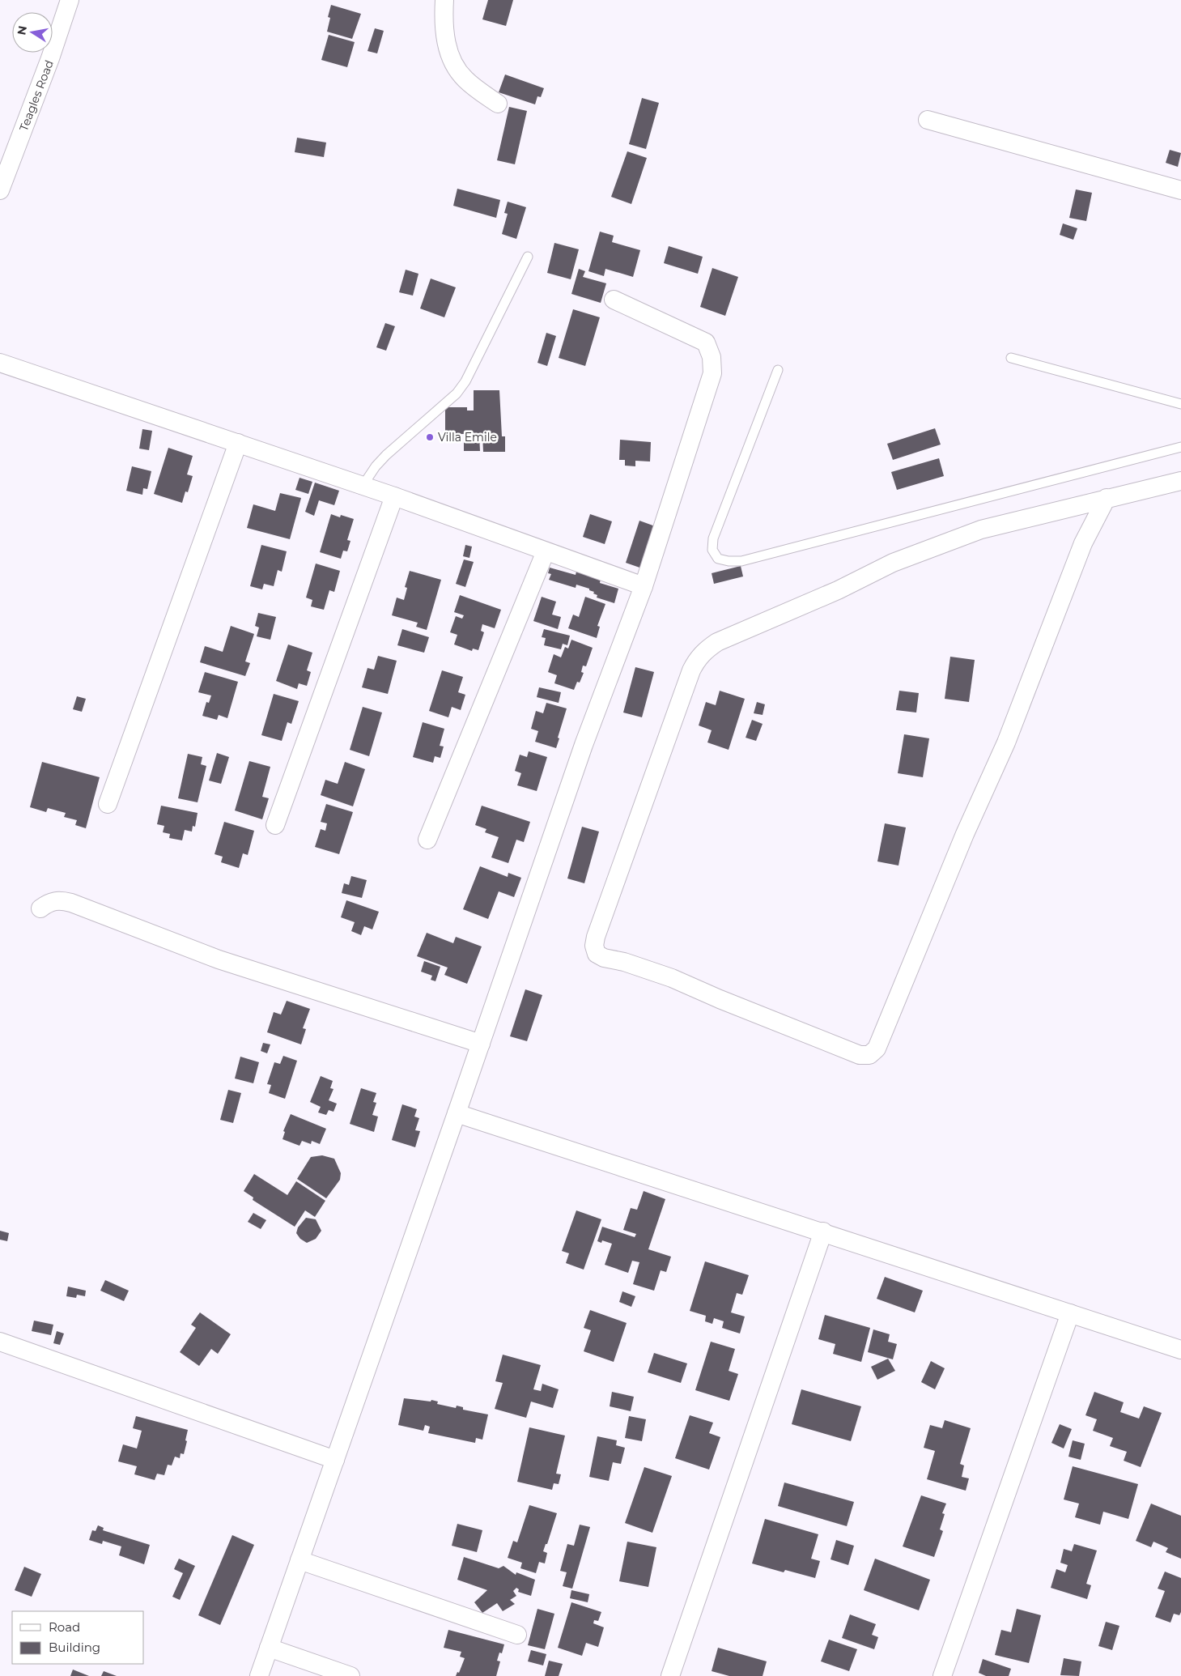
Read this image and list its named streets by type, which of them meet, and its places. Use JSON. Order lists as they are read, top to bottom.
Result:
{
  "streets": {
    "street": ["Teagles Road"]
  },
  "places": ["Villa Emile"],
  "legend": ["Road", "Building"],
  "north": "left"
}
